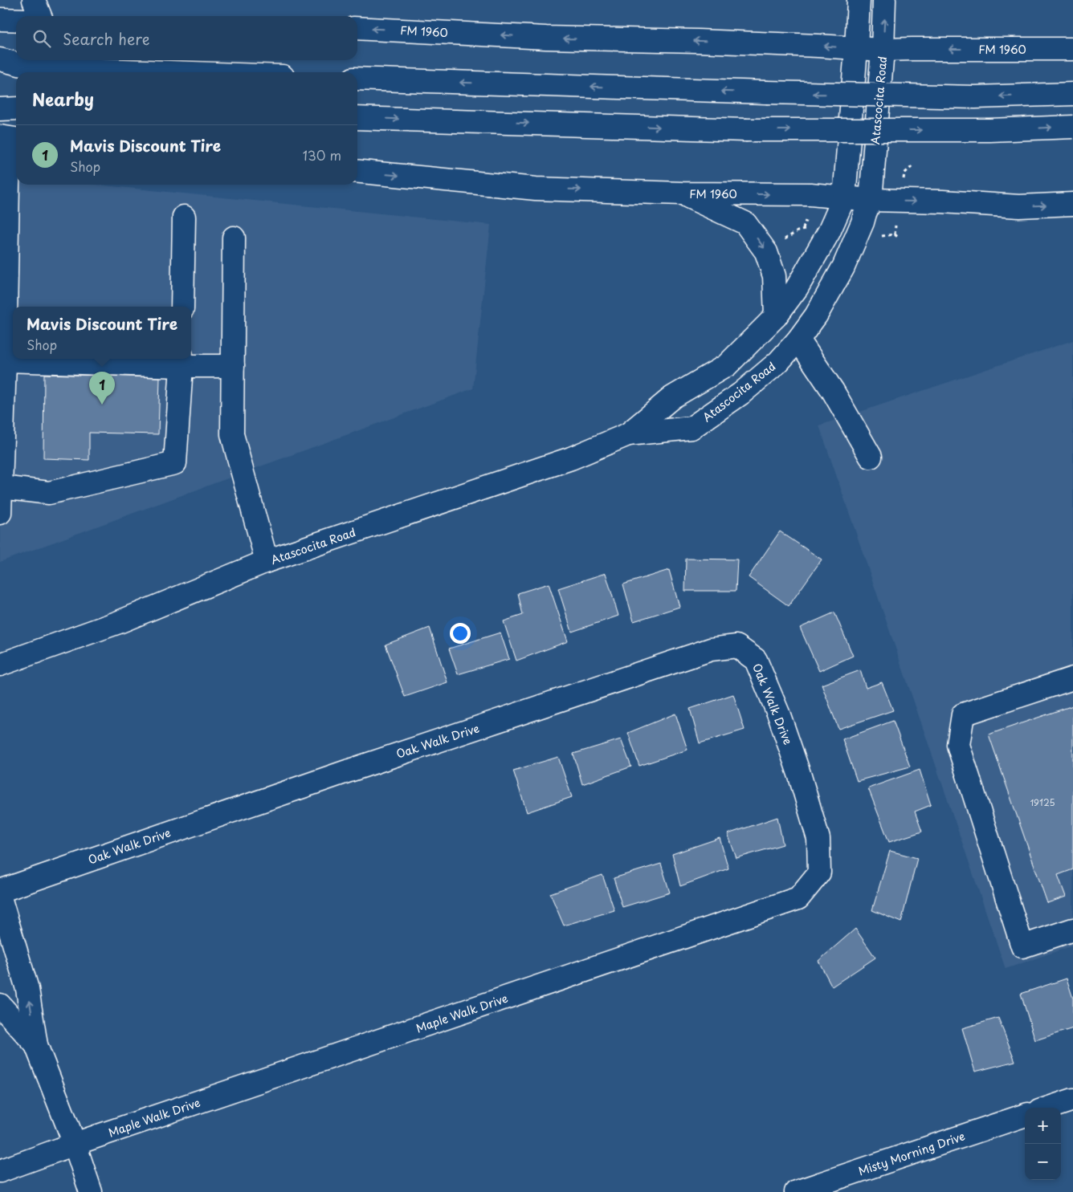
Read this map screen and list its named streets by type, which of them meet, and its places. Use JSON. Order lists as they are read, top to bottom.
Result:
{
  "streets": {
    "main road": [
      "FM 1960",
      "Atascocita Road",
      "Oak Walk Drive",
      "Maple Walk Drive",
      "Misty Morning Drive"
    ]
  },
  "crossings": [
    ["FM 1960", "Atascocita Road"],
    ["Oak Walk Drive", "Maple Walk Drive"]
  ],
  "house_numbers": ["19125"],
  "page": {
    "search": "Search here",
    "heading": "Nearby",
    "list": [
      {
        "mark": "1",
        "name": "Mavis Discount Tire",
        "note": "Shop",
        "value": "130 m"
      }
    ],
    "popup": ["Mavis Discount Tire", "Shop"],
    "pins": "1",
    "map_buttons": ["+", "−"]
  }
}
